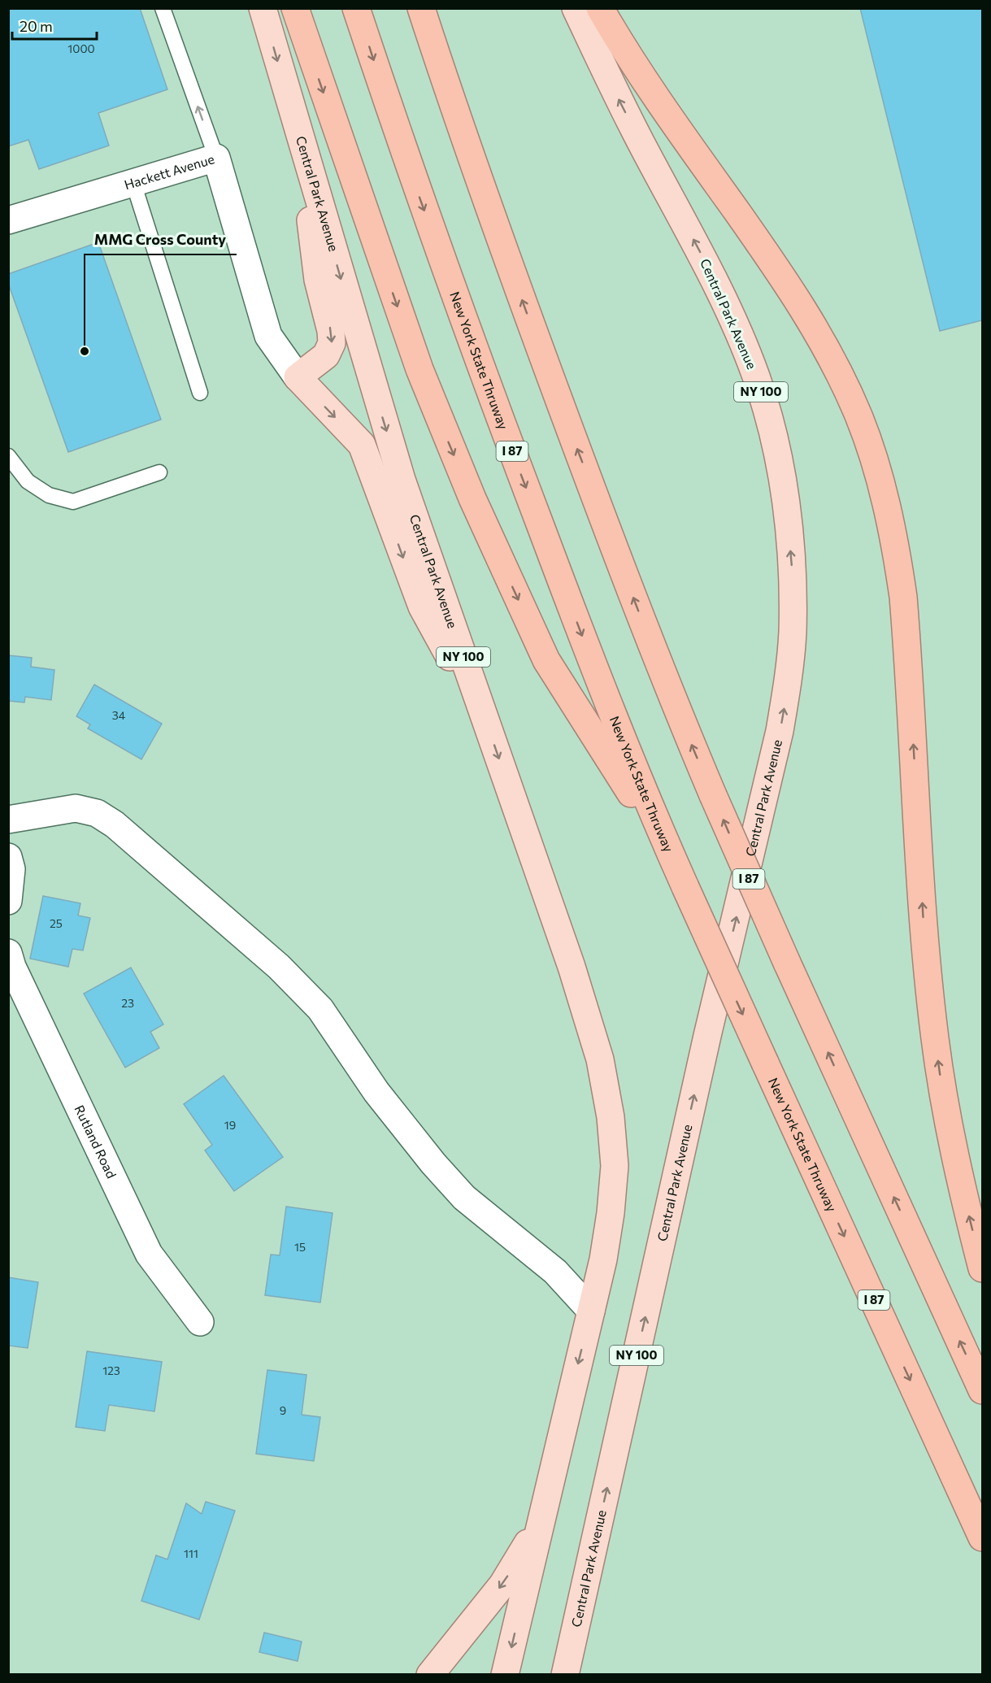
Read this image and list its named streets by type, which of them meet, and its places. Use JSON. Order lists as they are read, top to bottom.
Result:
{
  "streets": {
    "highway": ["New York State Thruway", "I 87"],
    "main road": ["Central Park Avenue", "NY 100"],
    "street": ["Hackett Avenue", "Rutland Road"]
  },
  "places": ["MMG Cross County"],
  "house_numbers": [
    "1000",
    "34",
    "25",
    "23",
    "19",
    "15",
    "123",
    "9",
    "111"
  ],
  "scale_bar": "20 m"
}
